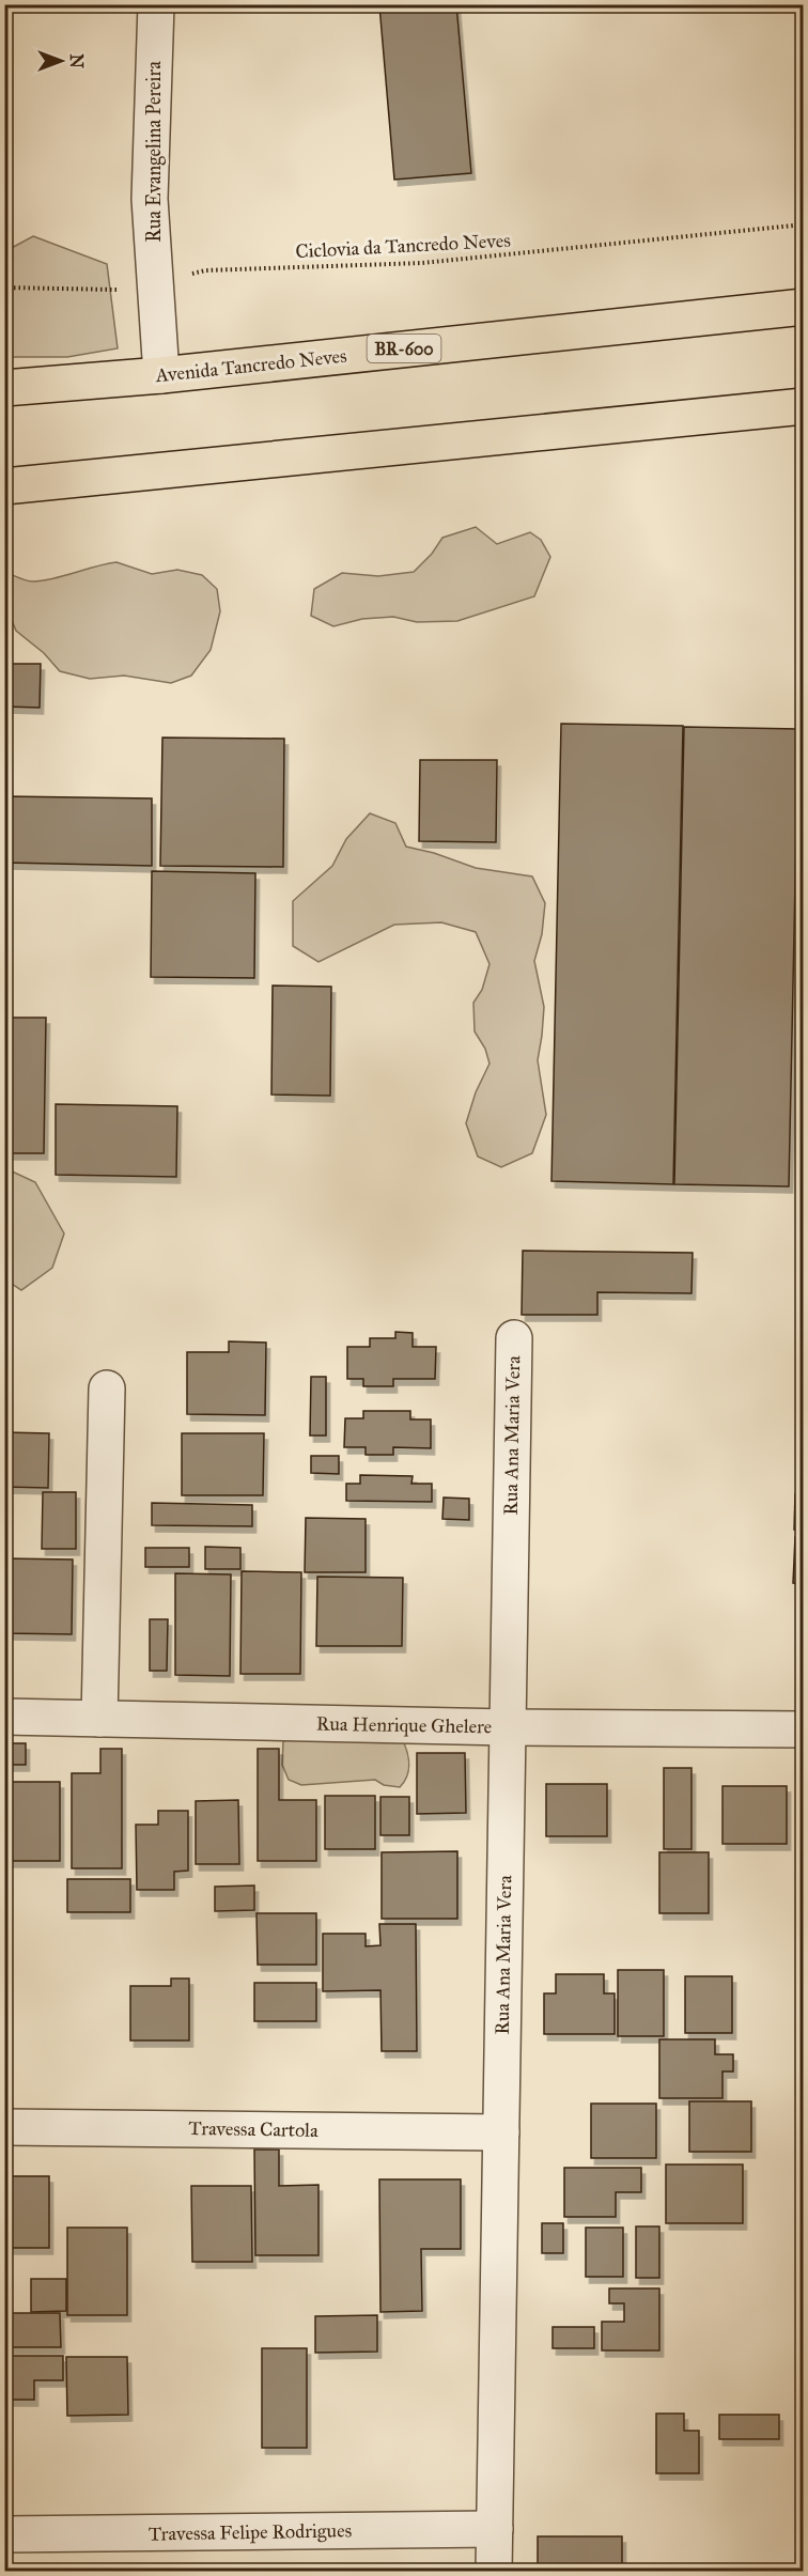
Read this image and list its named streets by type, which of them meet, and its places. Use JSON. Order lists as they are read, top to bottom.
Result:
{
  "streets": {
    "main road": ["BR-600", "Avenida Tancredo Neves"],
    "street": [
      "Rua Evangelina Pereira",
      "Rua Ana Maria Vera",
      "Rua Henrique Ghelere",
      "Travessa Cartola",
      "Travessa Felipe Rodrigues"
    ],
    "path": ["Ciclovia da Tancredo Neves"]
  },
  "crossings": [
    ["Rua Evangelina Pereira", "Ciclovia da Tancredo Neves"],
    ["Rua Evangelina Pereira", "Avenida Tancredo Neves"],
    ["Rua Ana Maria Vera", "Rua Henrique Ghelere"],
    ["Rua Ana Maria Vera", "Travessa Cartola"],
    ["Rua Ana Maria Vera", "Travessa Felipe Rodrigues"]
  ],
  "north": "right"
}
